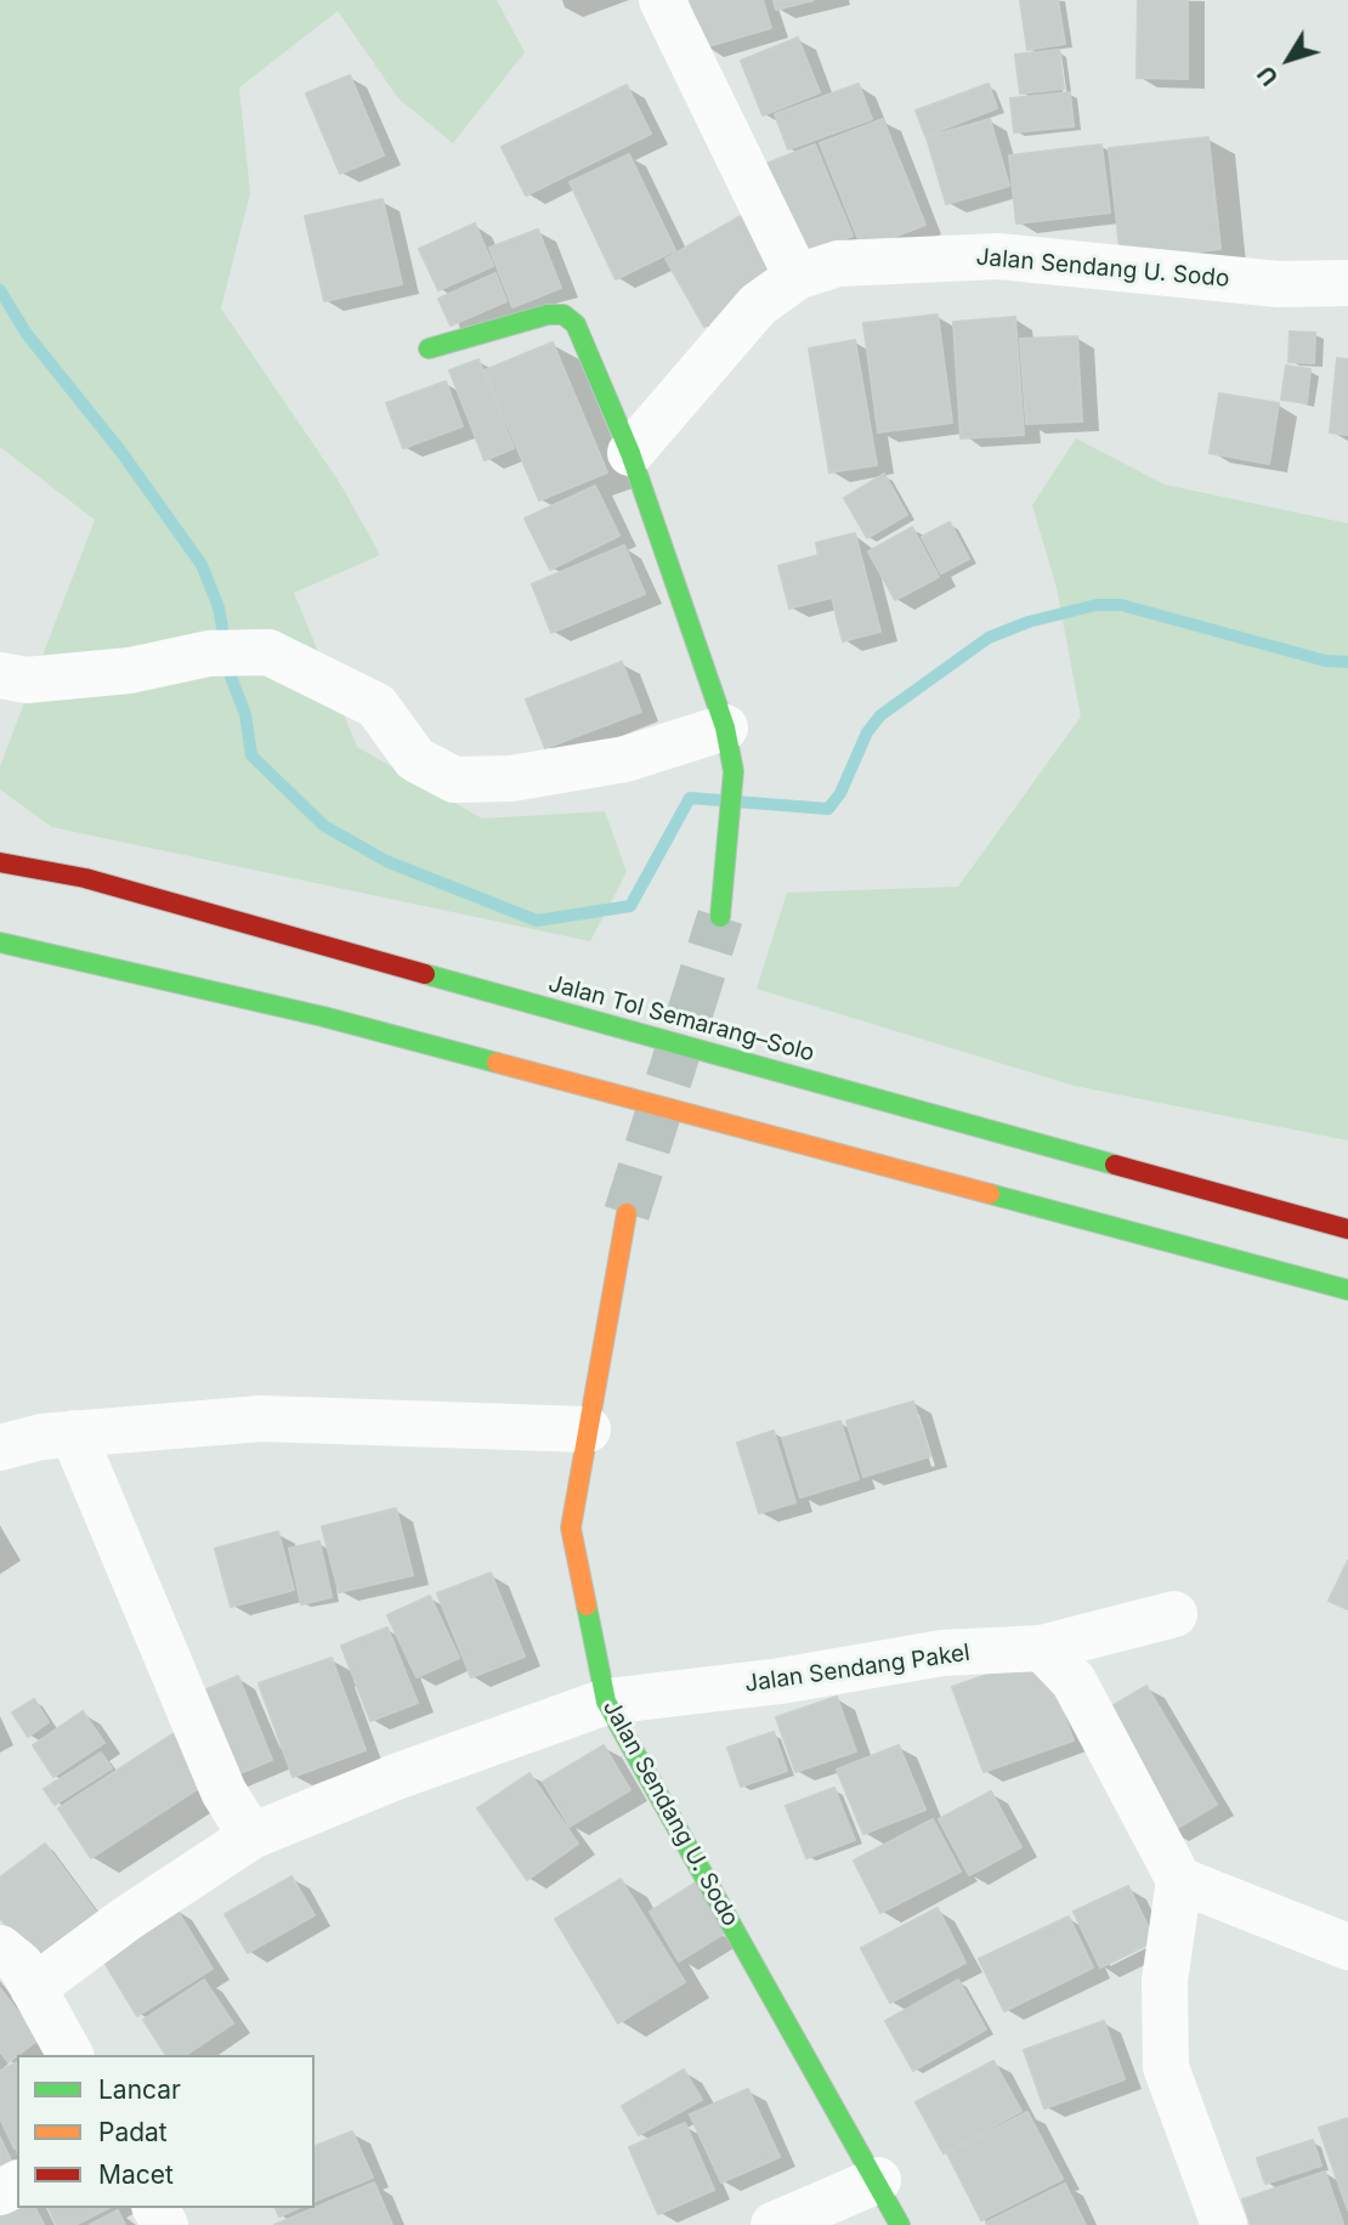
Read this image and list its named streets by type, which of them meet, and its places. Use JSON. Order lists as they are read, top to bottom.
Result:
{
  "streets": {
    "main road": ["Jalan Sendang U. Sodo", "Jalan Tol Semarang–Solo"],
    "street": ["Jalan Sendang Pakel"]
  },
  "crossings": [
    ["Jalan Sendang U. Sodo", "Jalan Sendang Pakel"]
  ],
  "legend": ["Lancar", "Padat", "Macet"],
  "north": "bottom left"
}
